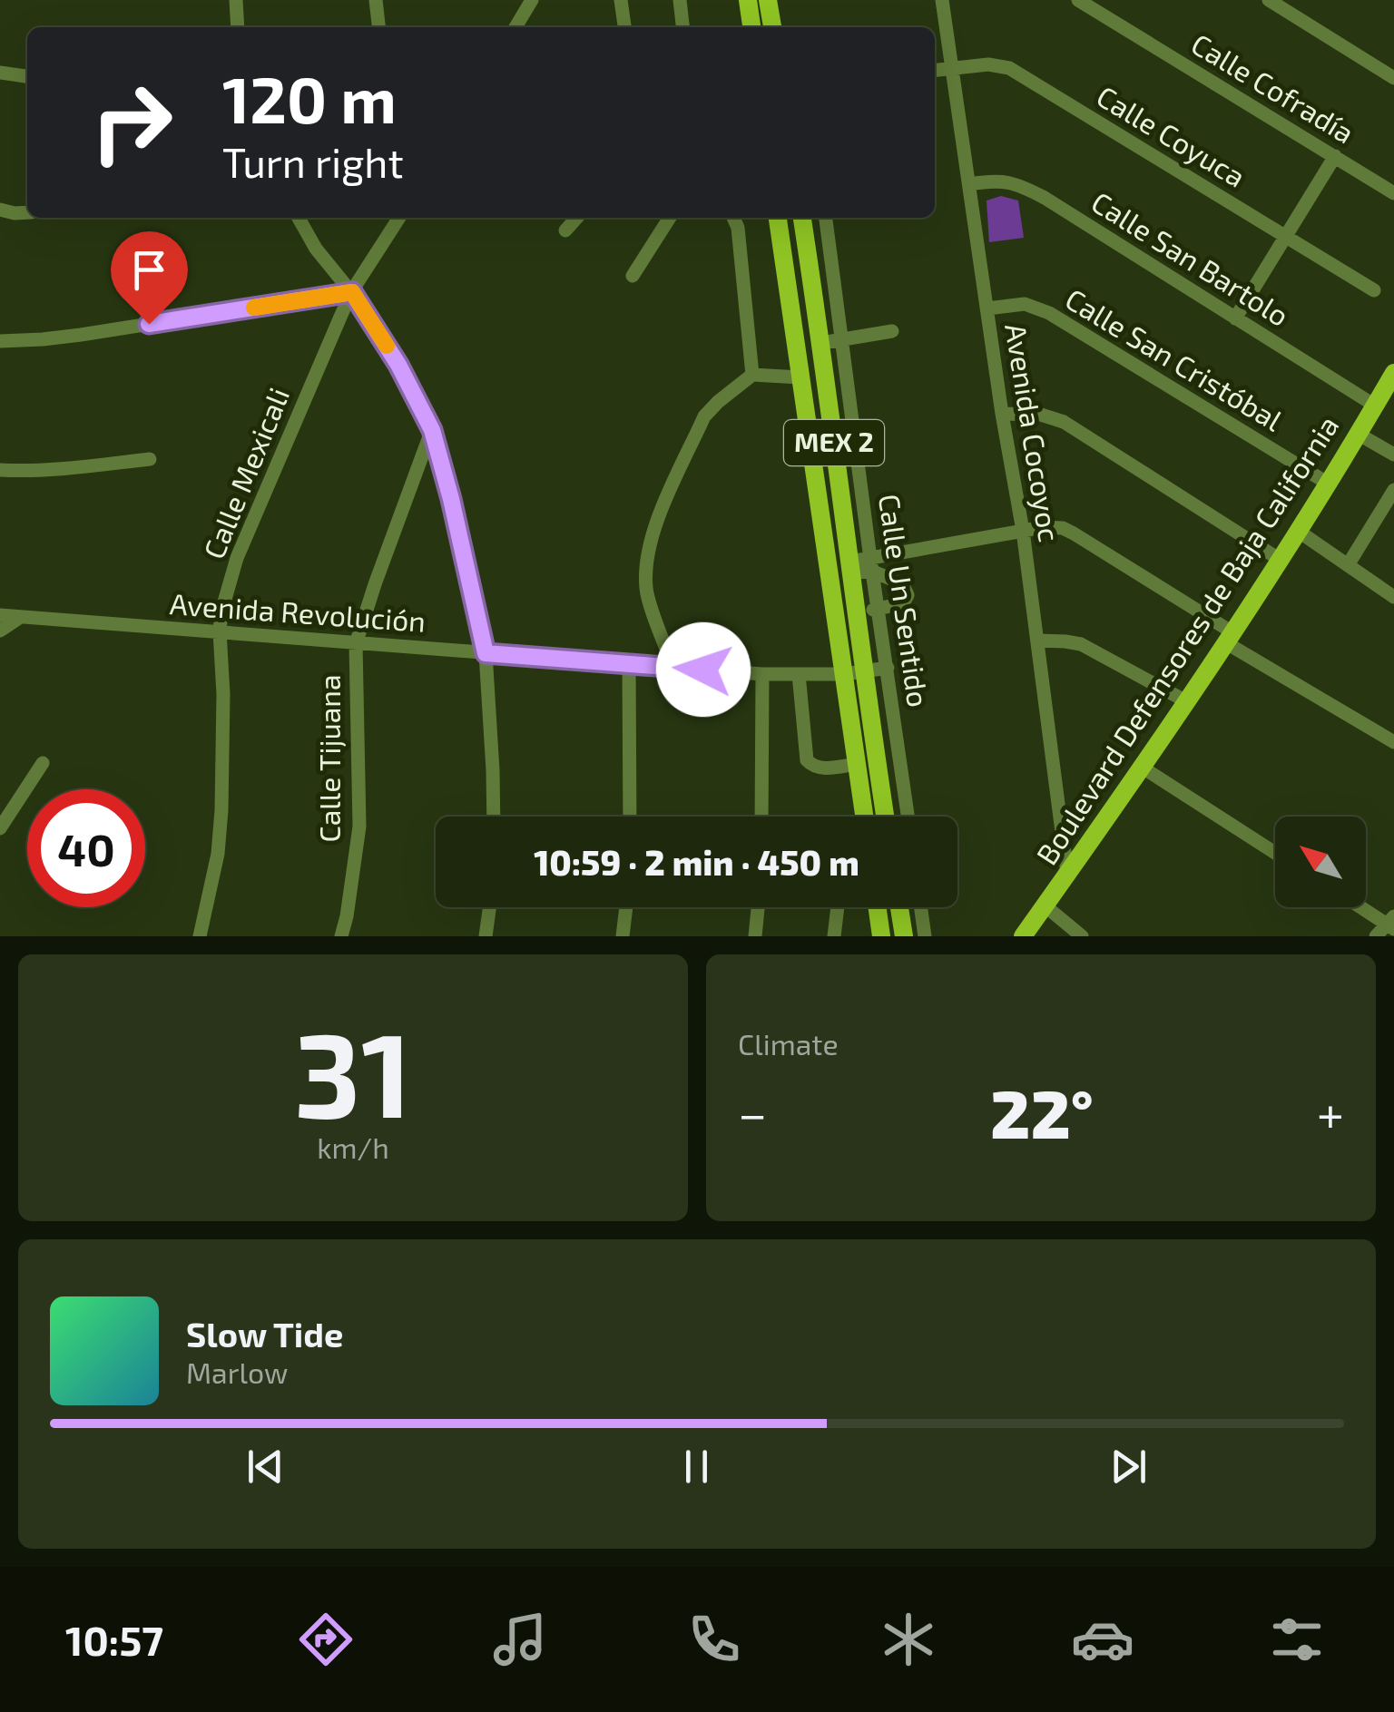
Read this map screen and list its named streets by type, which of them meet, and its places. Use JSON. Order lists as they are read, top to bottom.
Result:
{
  "streets": {
    "main road": ["MEX 2", "Boulevard Defensores de Baja California"],
    "street": [
      "Calle Cofradía",
      "Calle Coyuca",
      "Calle San Bartolo",
      "Calle San Cristóbal",
      "Avenida Cocoyoc",
      "Calle Mexicali",
      "Calle Un Sentido",
      "Avenida Revolución",
      "Calle Tijuana"
    ]
  },
  "crossings": [
    ["Calle Coyuca", "Avenida Cocoyoc"],
    ["Calle San Bartolo", "Avenida Cocoyoc"],
    ["Calle San Bartolo", "Boulevard Defensores de Baja California"],
    ["Calle San Cristóbal", "Avenida Cocoyoc"],
    ["Calle San Cristóbal", "Boulevard Defensores de Baja California"],
    ["Avenida Cocoyoc", "Boulevard Defensores de Baja California"],
    ["MEX 2", "Avenida Revolución"],
    ["Calle Mexicali", "Avenida Revolución"],
    ["Calle Un Sentido", "Avenida Revolución"],
    ["Avenida Revolución", "Calle Tijuana"]
  ],
  "north": "top left",
  "page": {
    "turn": ["120 m", "Turn right"],
    "limit": "40",
    "trip": "10:59 · 2 min · 450 m",
    "tile": [
      ["31", "km/h"],
      "Climate"
    ],
    "heat": ["−", "22°", "+"],
    "song": ["Slow Tide", "Marlow"],
    "tabs": "10:57"
  }
}
